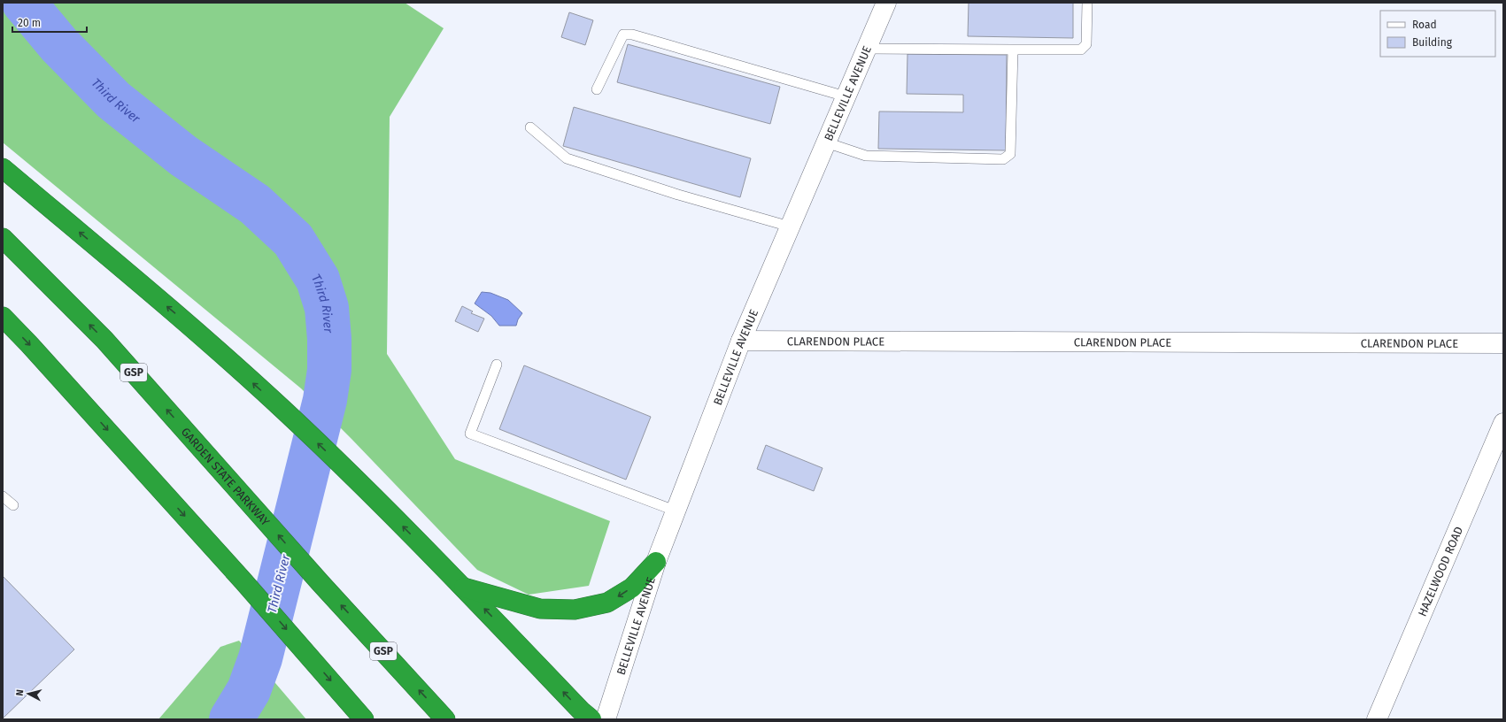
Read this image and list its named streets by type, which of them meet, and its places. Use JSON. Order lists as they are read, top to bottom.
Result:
{
  "streets": {
    "highway": ["GSP", "GARDEN STATE PARKWAY"],
    "street": ["BELLEVILLE AVENUE", "CLARENDON PLACE", "HAZELWOOD ROAD"]
  },
  "crossings": [
    ["BELLEVILLE AVENUE", "CLARENDON PLACE"]
  ],
  "water": ["Third River"],
  "legend": ["Road", "Building"],
  "scale_bar": "20 m",
  "north": "left"
}
